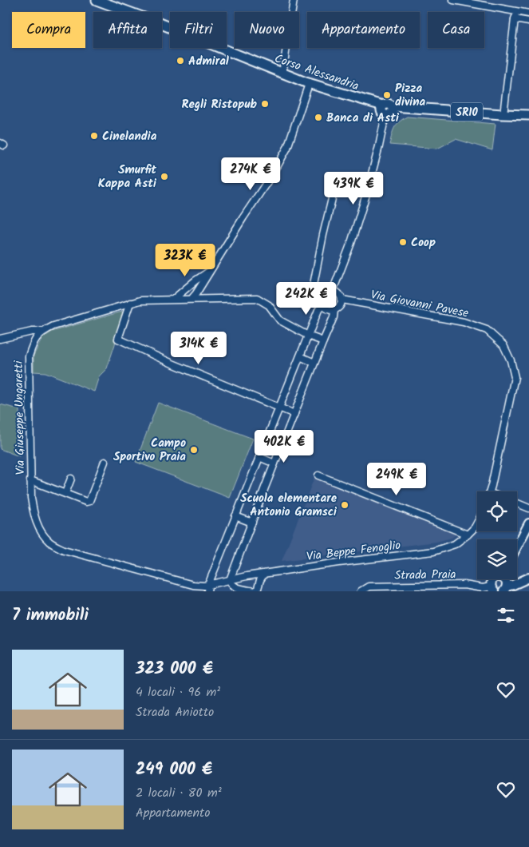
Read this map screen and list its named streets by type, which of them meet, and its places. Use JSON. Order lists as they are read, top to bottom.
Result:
{
  "streets": {
    "main road": ["Corso Alessandria", "SR10"],
    "street": [
      "Via Giovanni Pavese",
      "Via Giuseppe Ungaretti",
      "Via Beppe Fenoglio",
      "Strada Praia"
    ]
  },
  "crossings": [
    ["Corso Alessandria", "SR10"],
    ["Via Giuseppe Ungaretti", "Via Beppe Fenoglio"]
  ],
  "places": [
    "Admiral",
    "Pizza divina",
    "Regli Ristopub",
    "Banca di Asti",
    "Cinelandia",
    "Smurfit Kappa Asti",
    "Coop",
    "Campo Sportivo Praia",
    "Scuola elementare Antonio Gramsci"
  ],
  "page": {
    "chip": [
      "Compra",
      "Affitta",
      "Filtri",
      "Nuovo",
      "Appartamento",
      "Casa"
    ],
    "price": [
      "274K €",
      "439K €",
      "323K €",
      "242K €",
      "314K €",
      "402K €",
      "249K €"
    ],
    "heading": "7 immobili",
    "list": [
      {
        "name": "323 000 €",
        "note": "4 locali · 96 m² · Strada Aniotto"
      },
      {
        "name": "249 000 €",
        "note": "2 locali · 80 m² · Appartamento"
      }
    ]
  }
}
